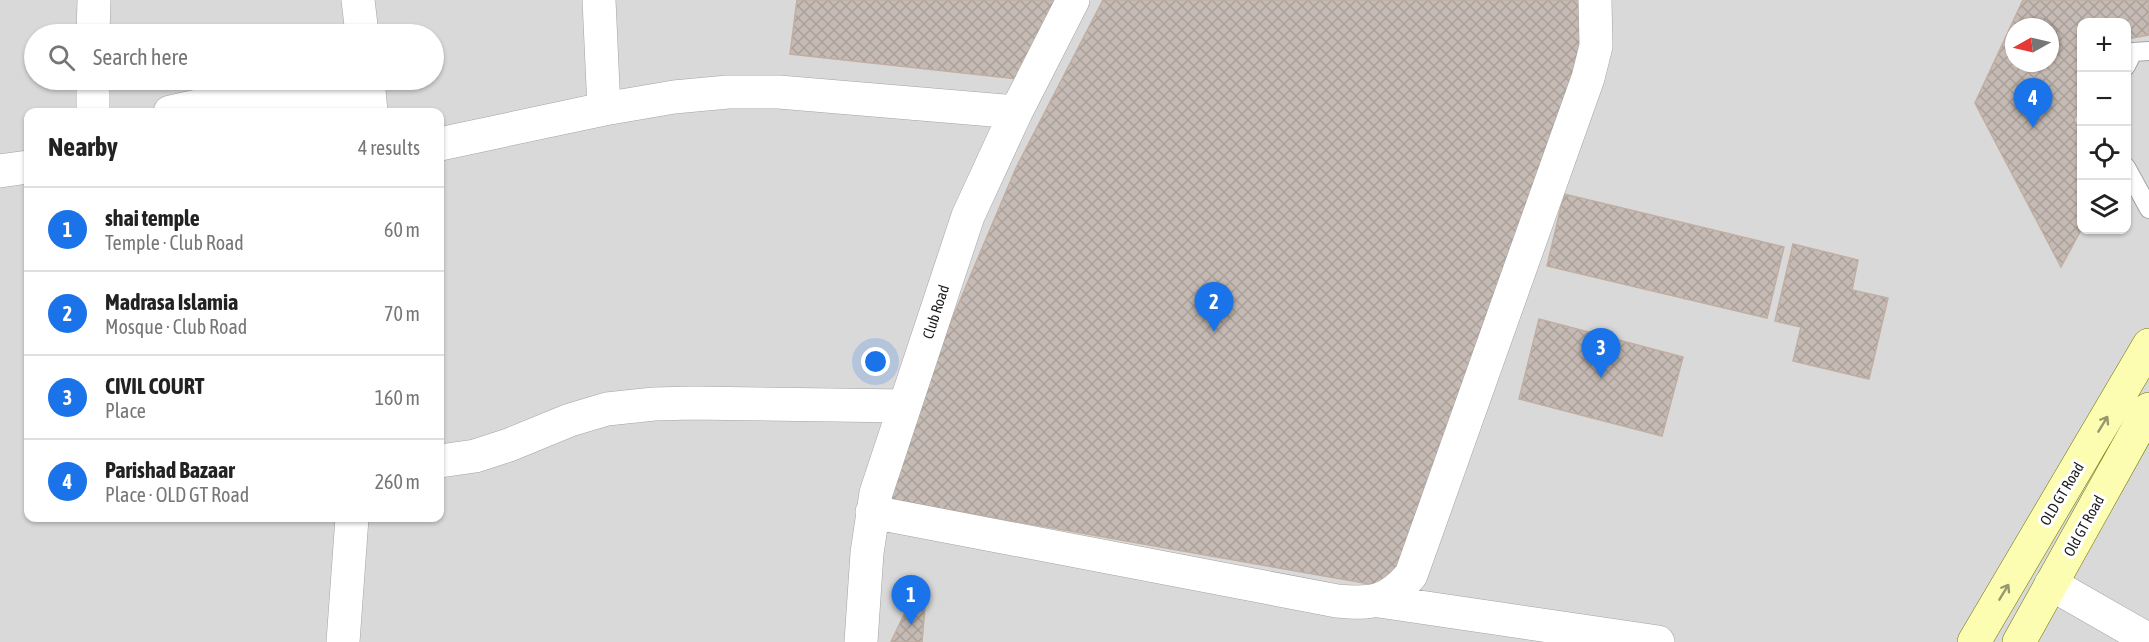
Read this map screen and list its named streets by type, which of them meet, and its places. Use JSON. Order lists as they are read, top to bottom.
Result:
{
  "streets": {
    "main road": ["OLD GT Road", "Old GT Road"],
    "street": ["Club Road"]
  },
  "one_way": ["OLD GT Road"],
  "north": "left",
  "page": {
    "map_buttons": ["+", "−"],
    "search": "Search here",
    "pins": [
      "4",
      "2",
      "3",
      "1"
    ],
    "heading": ["Nearby", "4 results"],
    "list": [
      {
        "mark": "1",
        "name": "shai temple",
        "note": "Temple · Club Road",
        "value": "60 m"
      },
      {
        "mark": "2",
        "name": "Madrasa Islamia",
        "note": "Mosque · Club Road",
        "value": "70 m"
      },
      {
        "mark": "3",
        "name": "CIVIL COURT",
        "note": "Place",
        "value": "160 m"
      },
      {
        "mark": "4",
        "name": "Parishad Bazaar",
        "note": "Place · OLD GT Road",
        "value": "260 m"
      }
    ]
  }
}
